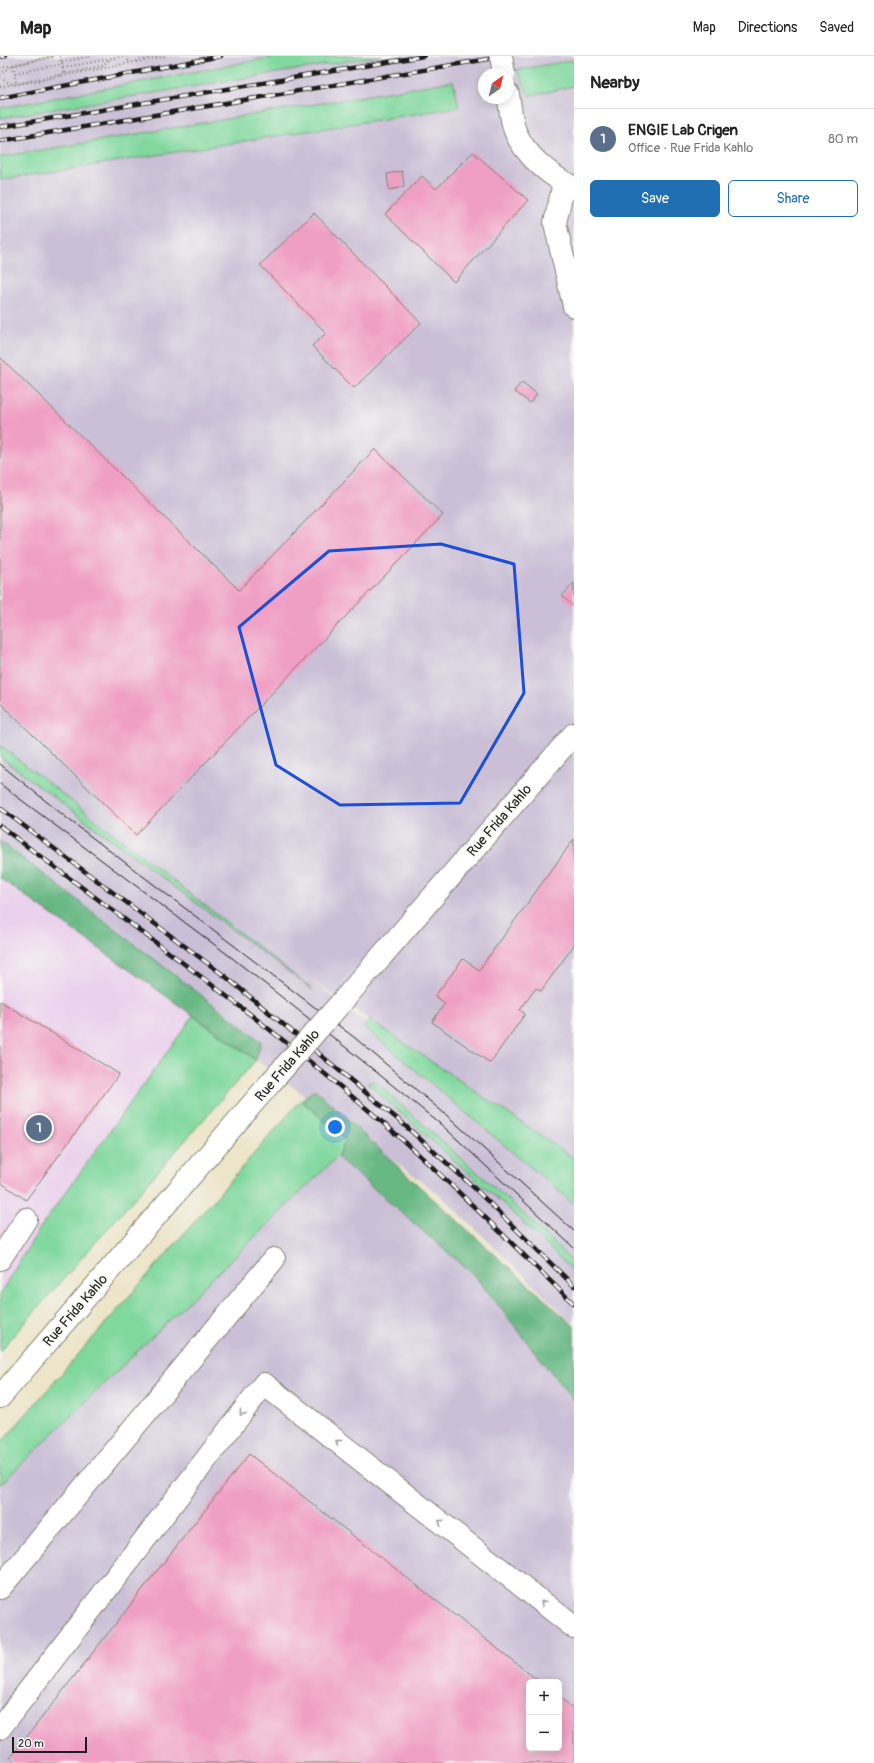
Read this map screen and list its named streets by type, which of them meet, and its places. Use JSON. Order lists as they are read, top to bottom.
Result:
{
  "streets": {
    "street": ["Rue Frida Kahlo"]
  },
  "scale_bar": "20 m",
  "north": "top right",
  "page": {
    "header": "Map",
    "nav": ["Map", "Directions", "Saved"],
    "heading": "Nearby",
    "list": [
      {
        "mark": "1",
        "name": "ENGIE Lab Crigen",
        "note": "Office · Rue Frida Kahlo",
        "value": "80 m"
      }
    ],
    "buttons": ["Save", "Share"],
    "pins": "1",
    "map_buttons": ["+", "−"],
    "scale": "20 m"
  }
}
